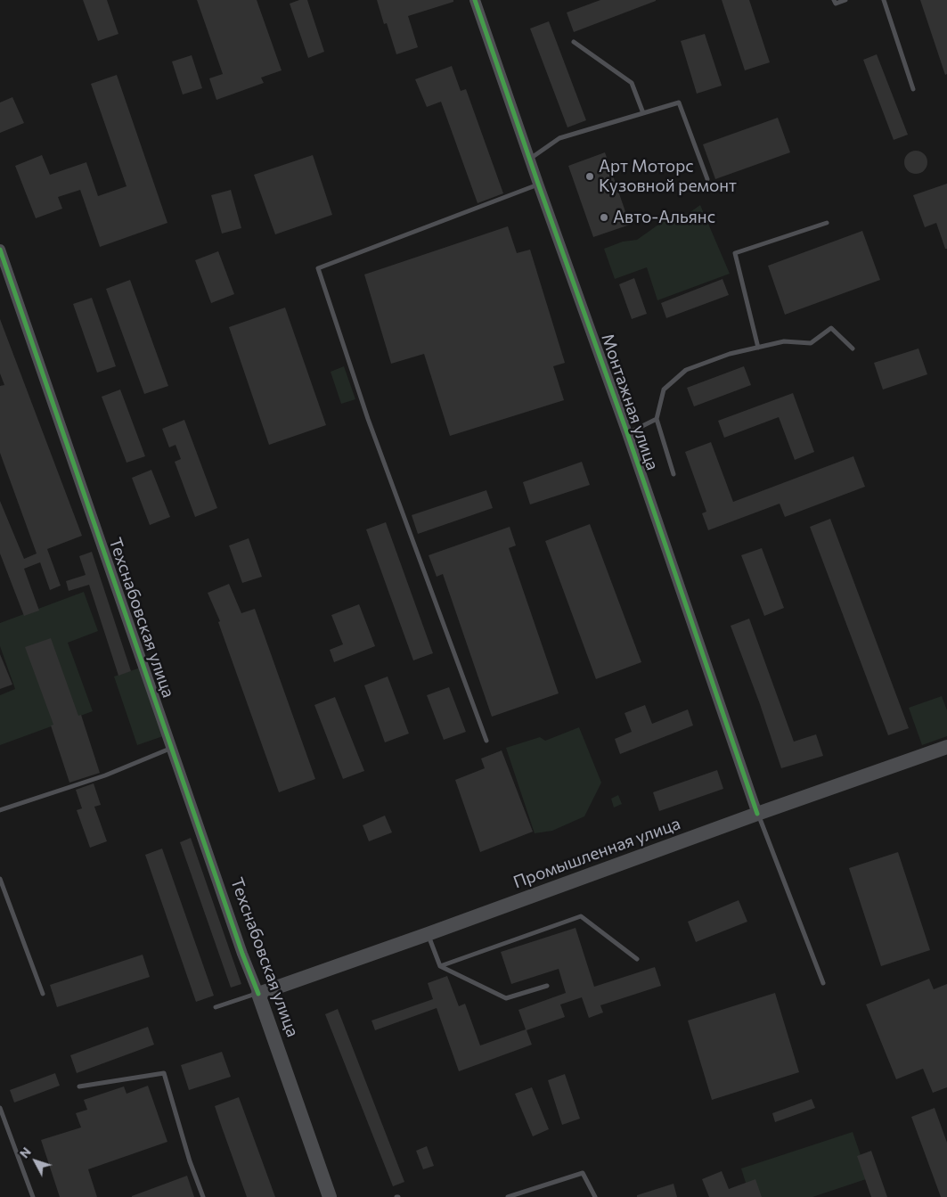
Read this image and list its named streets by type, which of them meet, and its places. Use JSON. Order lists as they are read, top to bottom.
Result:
{
  "streets": {
    "main road": ["Техснабовская улица", "Промышленная улица"],
    "street": ["Монтажная улица"]
  },
  "crossings": [
    ["Монтажная улица", "Промышленная улица"],
    ["Техснабовская улица", "Промышленная улица"]
  ],
  "places": ["Арт Моторс Кузовной ремонт", "Авто-Альянс"],
  "north": "top left"
}
